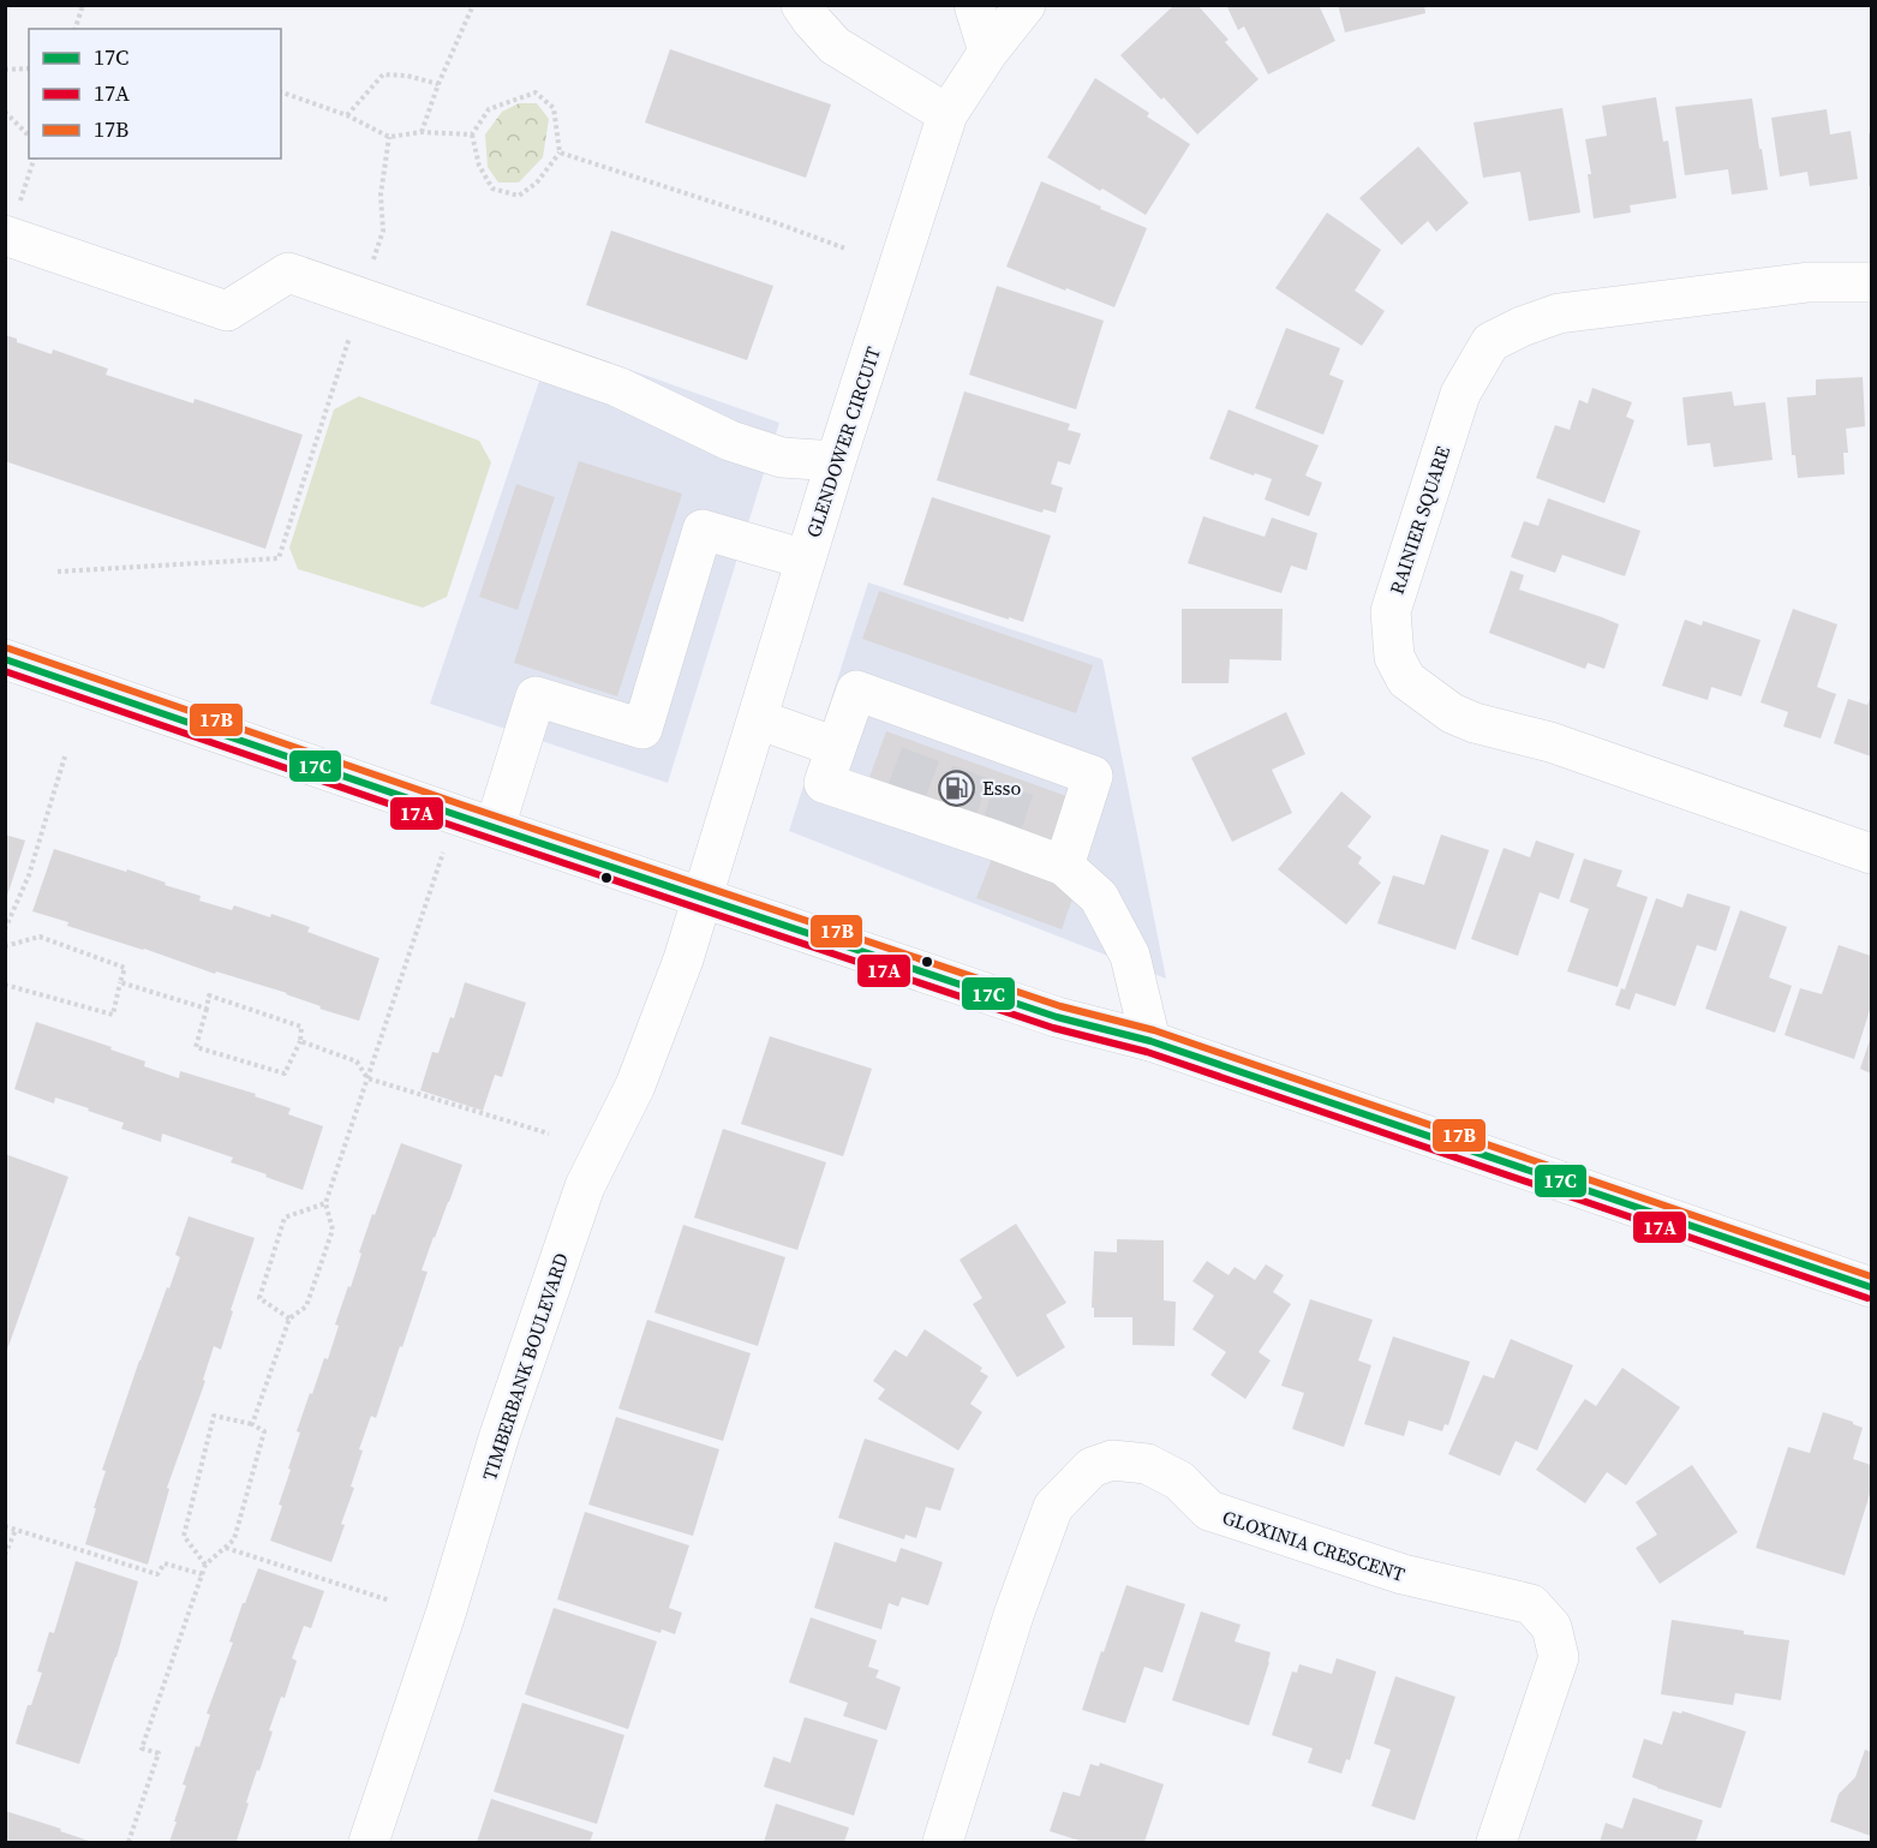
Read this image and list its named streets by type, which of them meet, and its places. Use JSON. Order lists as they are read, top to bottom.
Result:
{
  "streets": {
    "street": [
      "GLENDOWER CIRCUIT",
      "RAINIER SQUARE",
      "TIMBERBANK BOULEVARD",
      "GLOXINIA CRESCENT"
    ]
  },
  "crossings": [
    ["GLENDOWER CIRCUIT", "TIMBERBANK BOULEVARD"]
  ],
  "places": {
    "fuel station": ["Esso"]
  },
  "lines": ["transit line 17B", "transit line 17C", "transit line 17A"],
  "legend": ["17C", "17A", "17B"]
}
